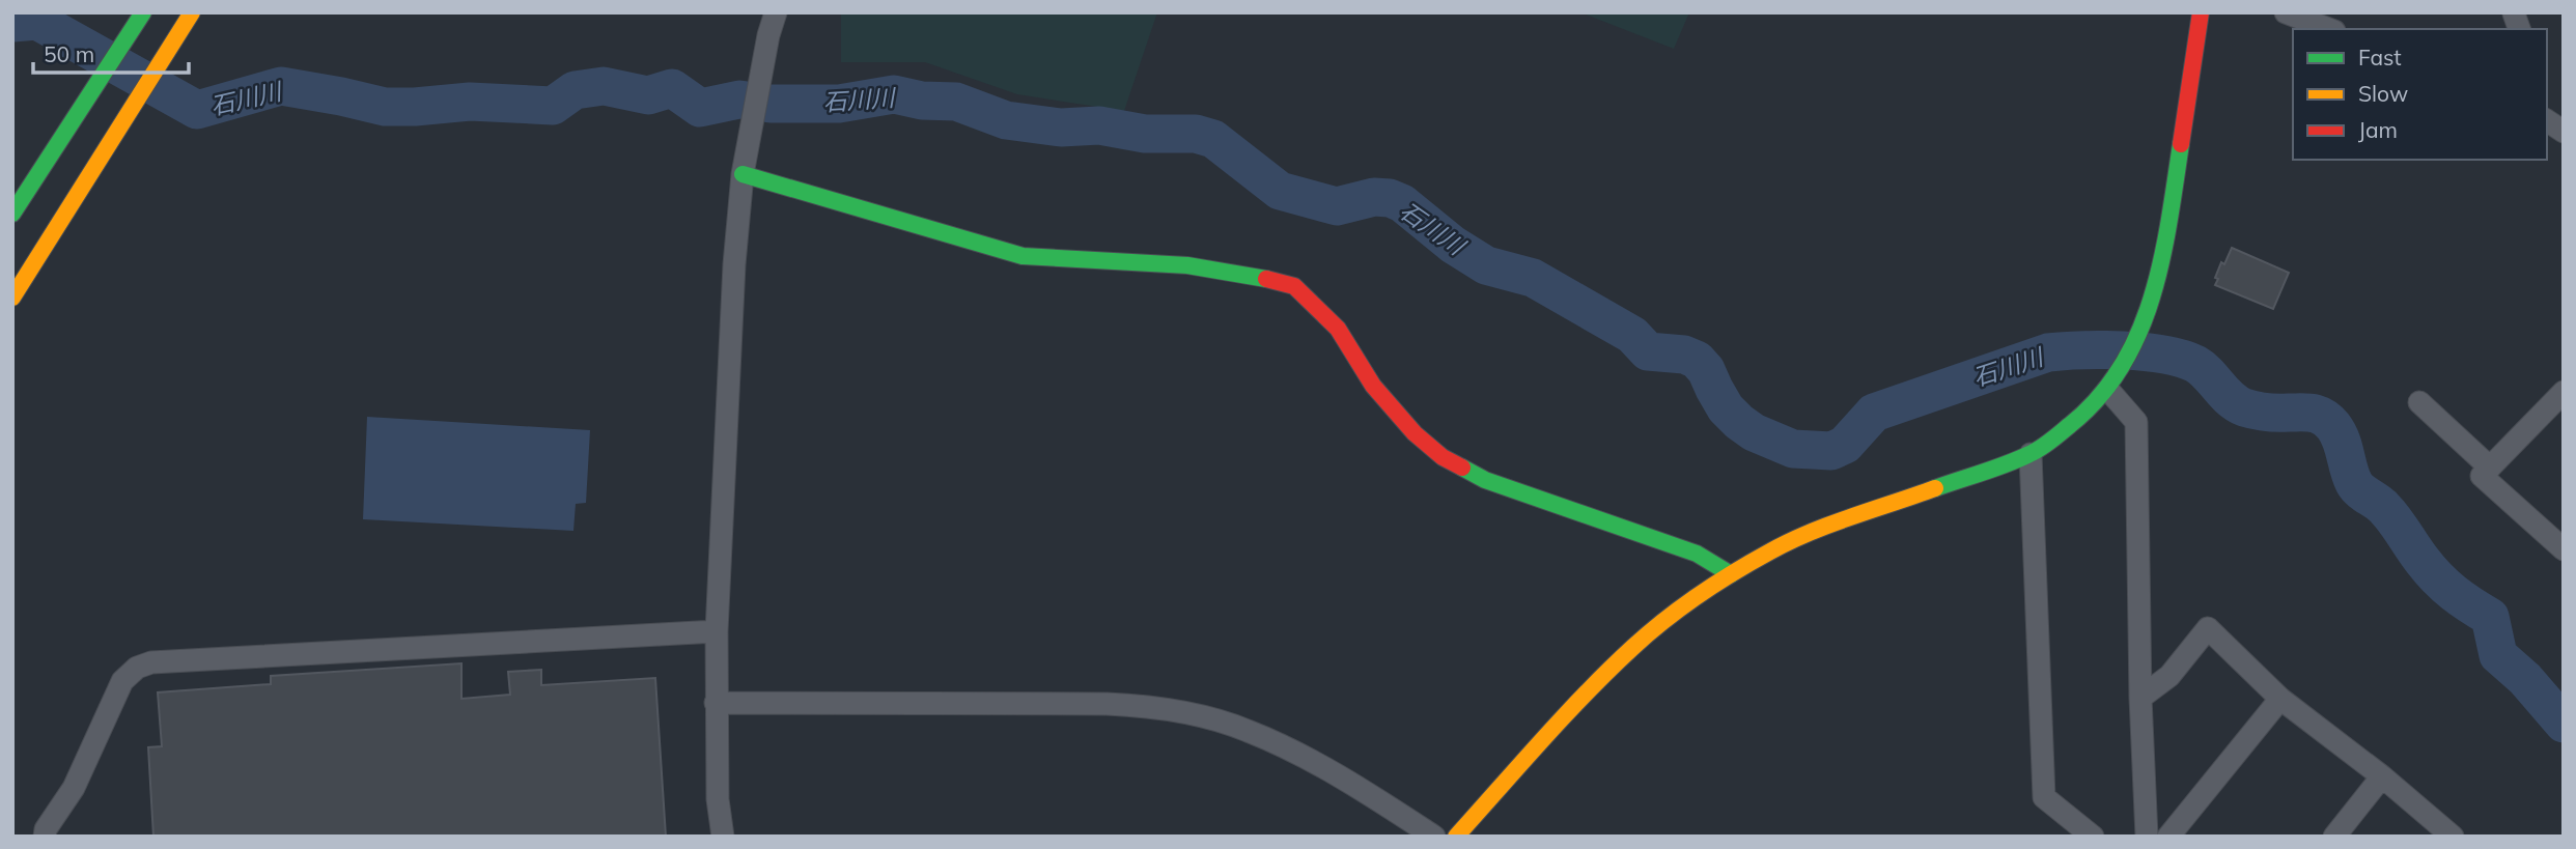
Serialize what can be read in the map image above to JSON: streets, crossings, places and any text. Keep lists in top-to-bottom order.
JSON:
{
  "water": ["石川川"],
  "legend": ["Fast", "Slow", "Jam"],
  "scale_bar": "50 m"
}
